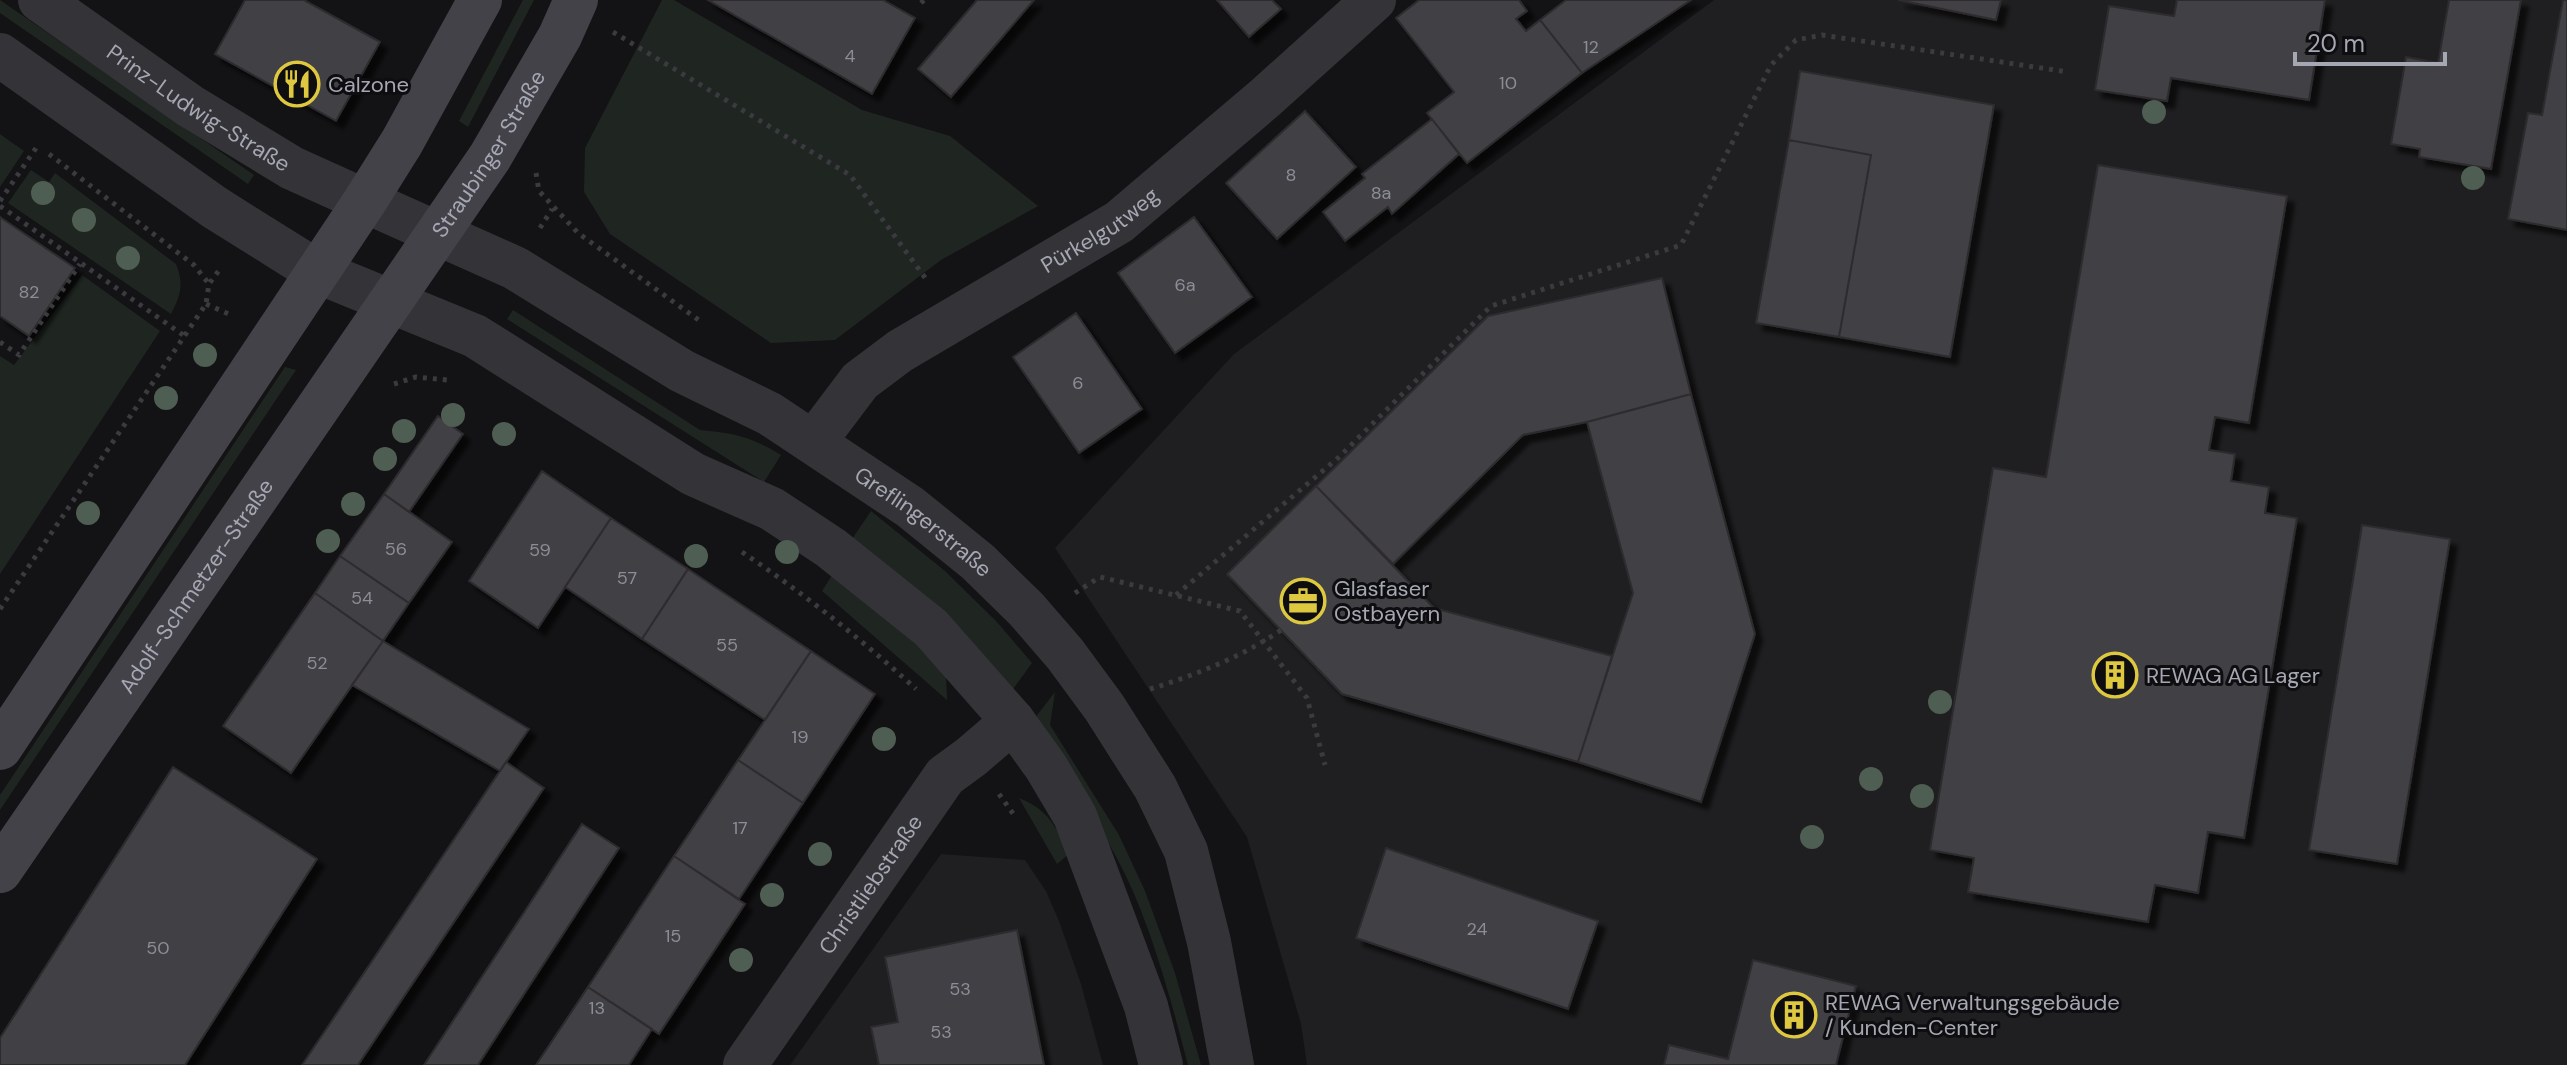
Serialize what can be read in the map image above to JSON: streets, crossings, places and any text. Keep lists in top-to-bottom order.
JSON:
{
  "streets": {
    "main road": ["Straubinger Straße", "Adolf-Schmetzer-Straße"],
    "street": [
      "Prinz-Ludwig-Straße",
      "Pürkelgutweg",
      "Greflingerstraße",
      "Christliebstraße"
    ]
  },
  "crossings": [
    ["Prinz-Ludwig-Straße", "Greflingerstraße"],
    ["Straubinger Straße", "Greflingerstraße"],
    ["Straubinger Straße", "Adolf-Schmetzer-Straße"],
    ["Pürkelgutweg", "Greflingerstraße"]
  ],
  "places": {
    "restaurant": ["Calzone"],
    "office": ["Glasfaser Ostbayern"],
    "building": ["REWAG AG Lager", "REWAG Verwaltungsgebäude / Kunden-Center"]
  },
  "house_numbers": [
    "12",
    "4",
    "10",
    "8",
    "8a",
    "6a",
    "82",
    "6",
    "56",
    "59",
    "57",
    "54",
    "55",
    "52",
    "19",
    "17",
    "24",
    "15",
    "50",
    "53",
    "13",
    "53"
  ],
  "scale_bar": "20 m"
}
